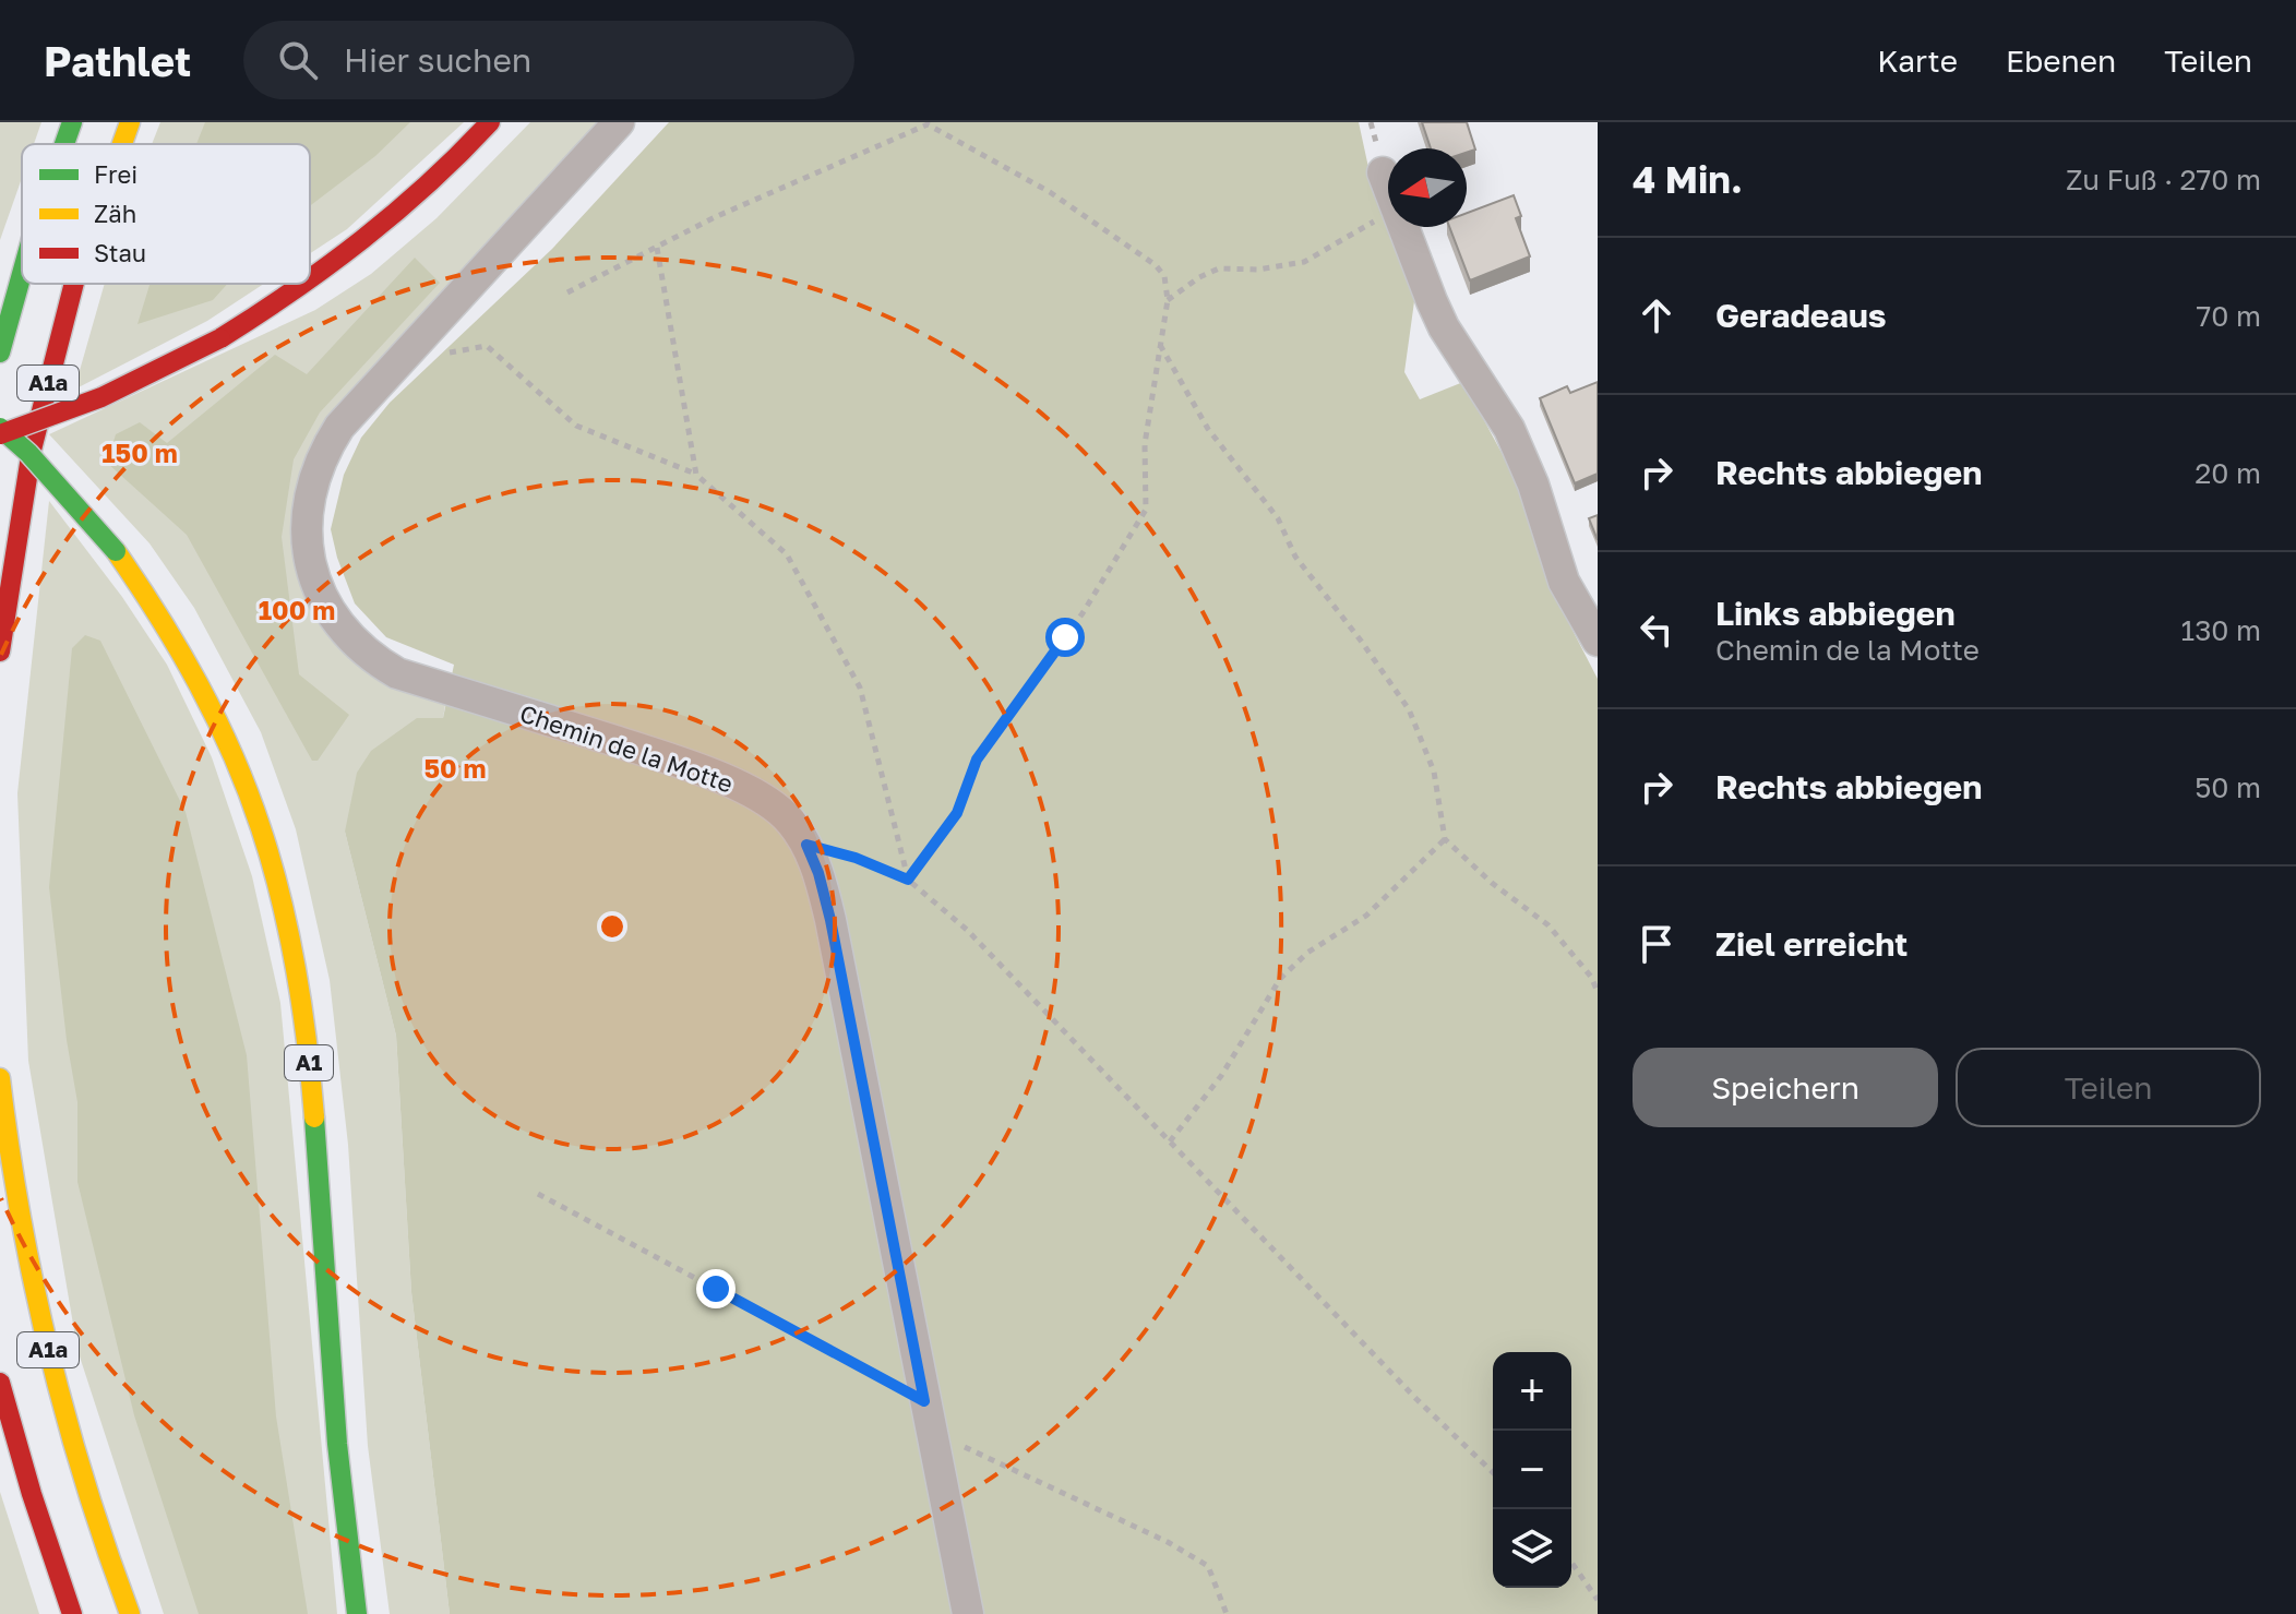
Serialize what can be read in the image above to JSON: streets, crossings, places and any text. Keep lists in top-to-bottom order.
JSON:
{
  "streets": {
    "highway": ["A1a", "A1"],
    "street": ["Chemin de la Motte"]
  },
  "crossings": [
    ["A1a", "A1"]
  ],
  "legend": ["Frei", "Zäh", "Stau"],
  "north": "left",
  "page": {
    "header": "Pathlet",
    "search": "Hier suchen",
    "nav": ["Karte", "Ebenen", "Teilen"],
    "heading": ["4 Min.", "Zu Fuß · 270 m"],
    "list": [
      ["Geradeaus", "70 m"],
      ["Rechts abbiegen", "20 m"],
      ["Links abbiegen", "Chemin de la Motte", "130 m"],
      ["Rechts abbiegen", "50 m"],
      "Ziel erreicht"
    ],
    "buttons": ["Speichern", "Teilen"],
    "map_buttons": ["+", "−"]
  },
  "rings": ["150 m", "100 m", "50 m"]
}
